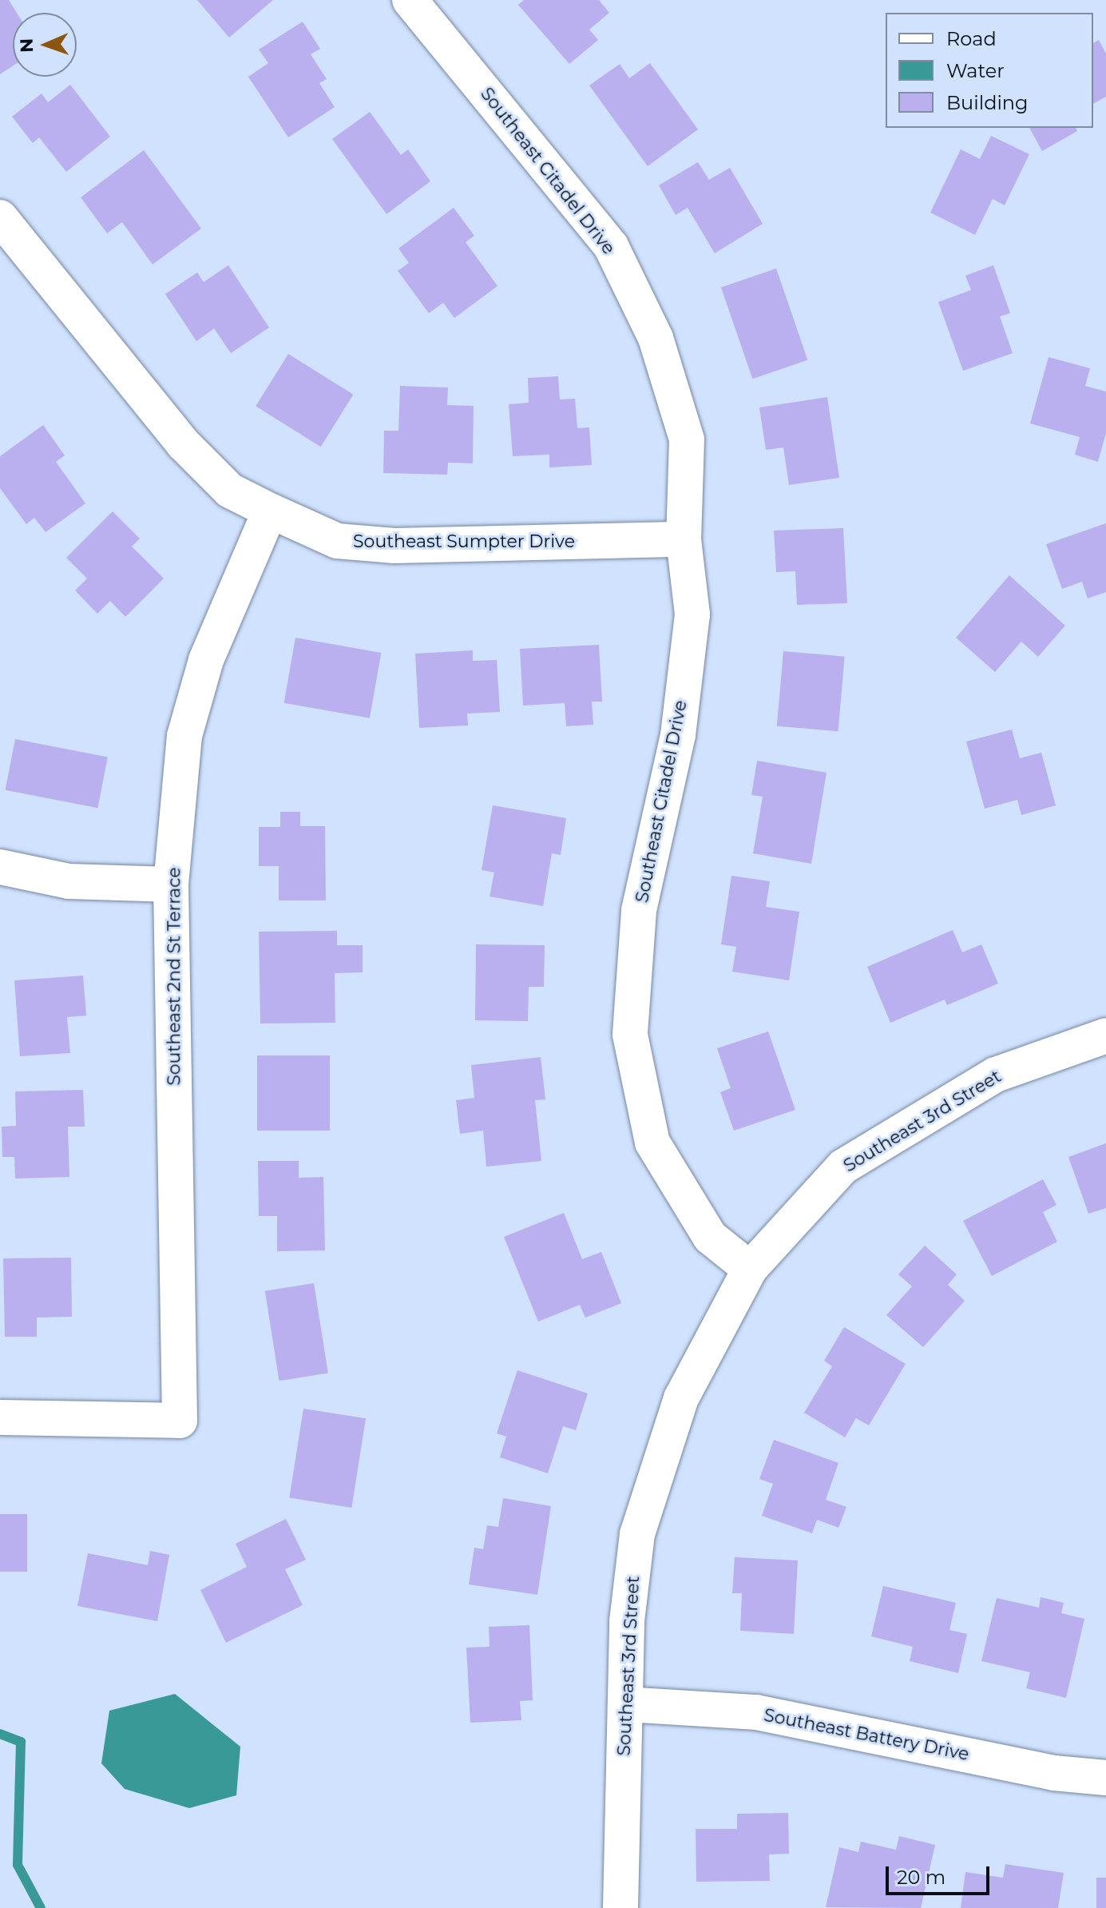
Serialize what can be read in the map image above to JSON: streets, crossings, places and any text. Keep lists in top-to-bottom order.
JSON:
{
  "streets": {
    "street": [
      "Southeast Citadel Drive",
      "Southeast Sumpter Drive",
      "Southeast 2nd St Terrace",
      "Southeast 3rd Street",
      "Southeast Battery Drive"
    ]
  },
  "crossings": [
    ["Southeast Citadel Drive", "Southeast Sumpter Drive"],
    ["Southeast Citadel Drive", "Southeast 3rd Street"],
    ["Southeast Sumpter Drive", "Southeast 2nd St Terrace"],
    ["Southeast 3rd Street", "Southeast Battery Drive"]
  ],
  "legend": ["Road", "Water", "Building"],
  "scale_bar": "20 m",
  "north": "left"
}
